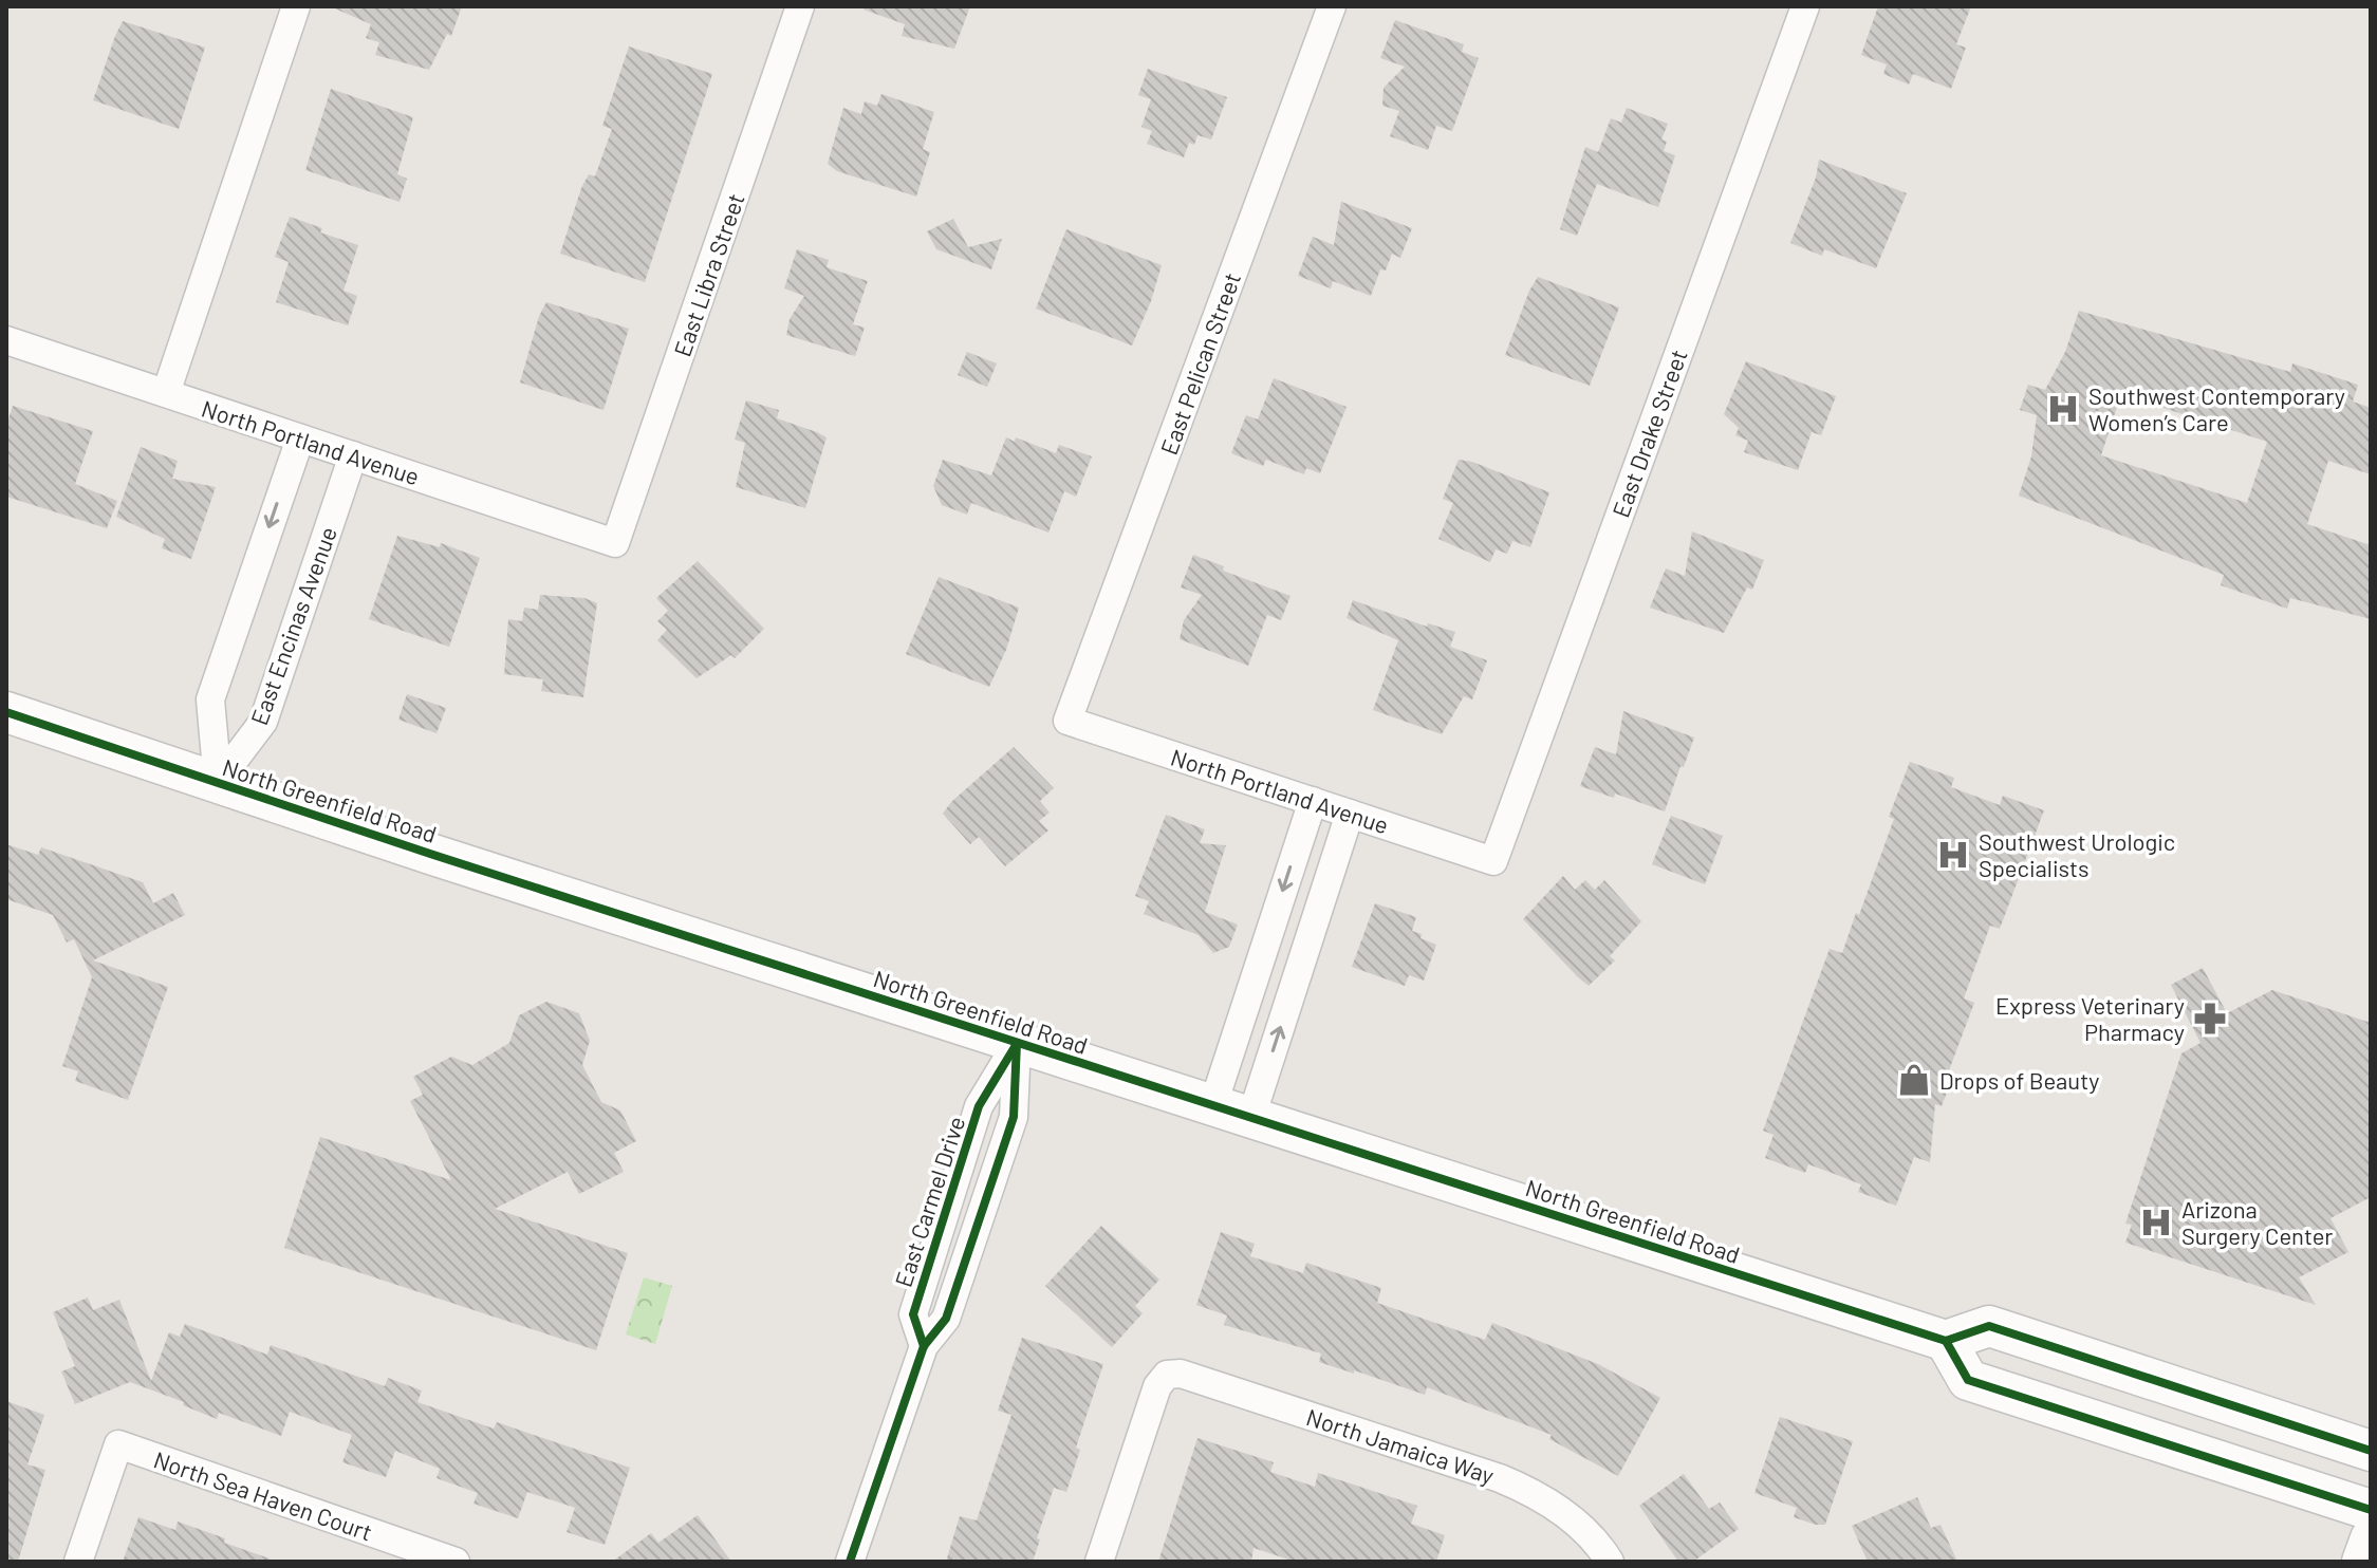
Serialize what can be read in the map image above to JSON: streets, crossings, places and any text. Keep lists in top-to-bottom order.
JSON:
{
  "streets": {
    "main road": ["North Greenfield Road"],
    "street": [
      "East Libra Street",
      "East Pelican Street",
      "East Drake Street",
      "North Portland Avenue",
      "East Encinas Avenue",
      "East Carmel Drive",
      "North Jamaica Way",
      "North Sea Haven Court"
    ]
  },
  "crossings": [
    ["East Libra Street", "North Portland Avenue"],
    ["East Pelican Street", "North Portland Avenue"],
    ["East Drake Street", "North Portland Avenue"],
    ["North Portland Avenue", "East Encinas Avenue"],
    ["East Encinas Avenue", "North Greenfield Road"],
    ["North Greenfield Road", "East Carmel Drive"]
  ],
  "places": {
    "hospital": ["Southwest Contemporary Women’s Care", "Southwest Urologic Specialists", "Arizona Surgery Center"],
    "pharmacy": ["Express Veterinary Pharmacy"],
    "shop": ["Drops of Beauty"]
  }
}
